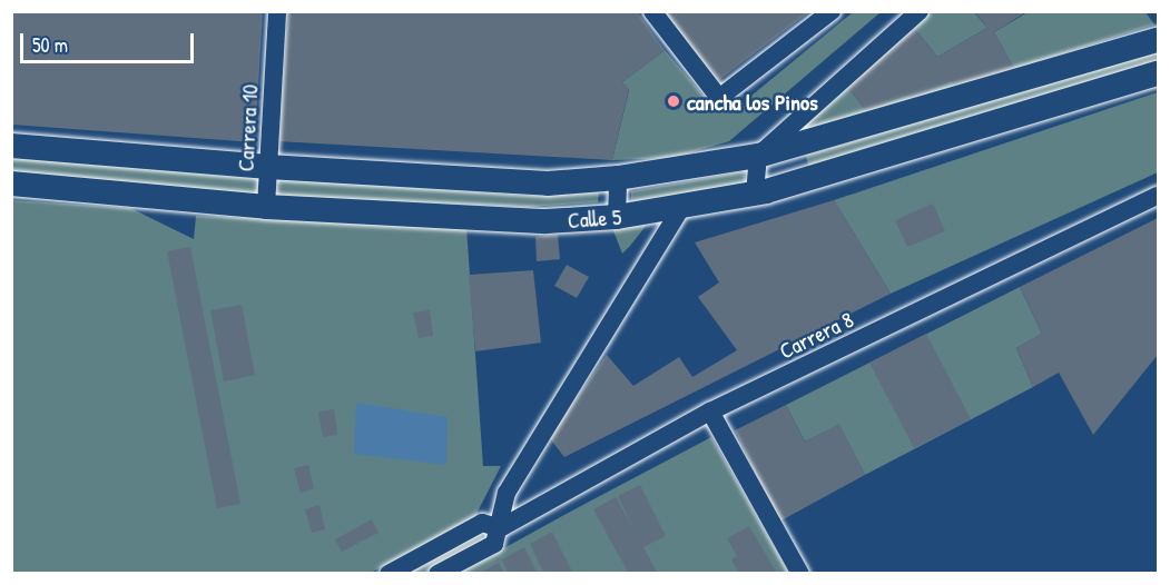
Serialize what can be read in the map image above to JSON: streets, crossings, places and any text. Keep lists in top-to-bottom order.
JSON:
{
  "streets": {
    "main road": ["Calle 5"],
    "street": ["Carrera 10", "Carrera 8"]
  },
  "crossings": [
    ["Carrera 10", "Calle 5"]
  ],
  "places": ["cancha los Pinos"],
  "scale_bar": "50 m"
}
